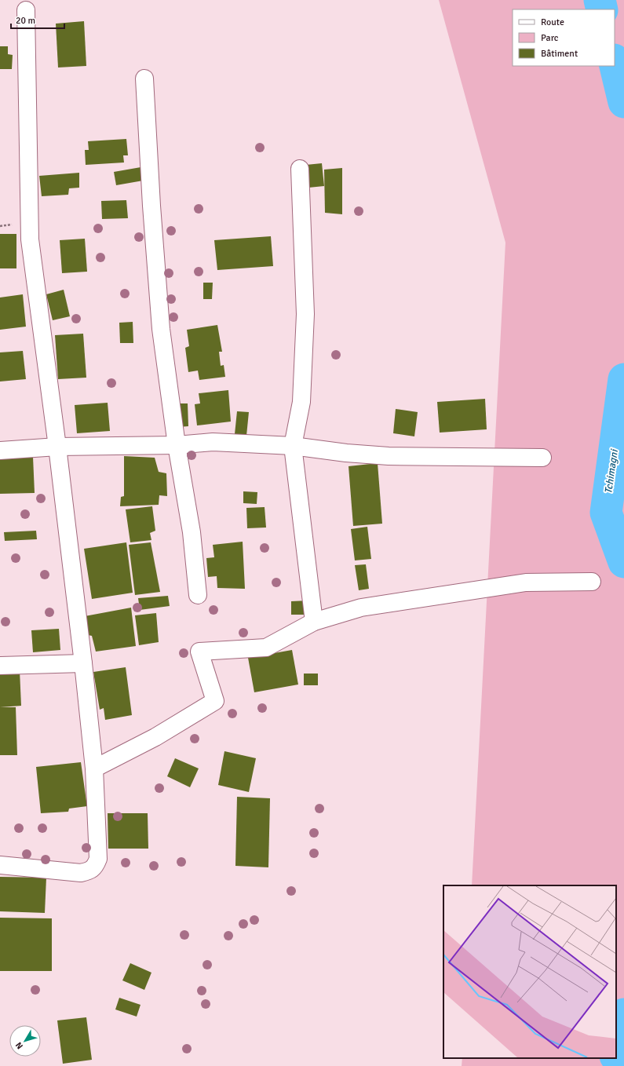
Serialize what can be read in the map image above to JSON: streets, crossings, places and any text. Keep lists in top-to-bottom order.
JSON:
{
  "water": ["Tchimagni"],
  "legend": ["Route", "Parc", "Bâtiment"],
  "scale_bar": "20 m",
  "north": "bottom left"
}
